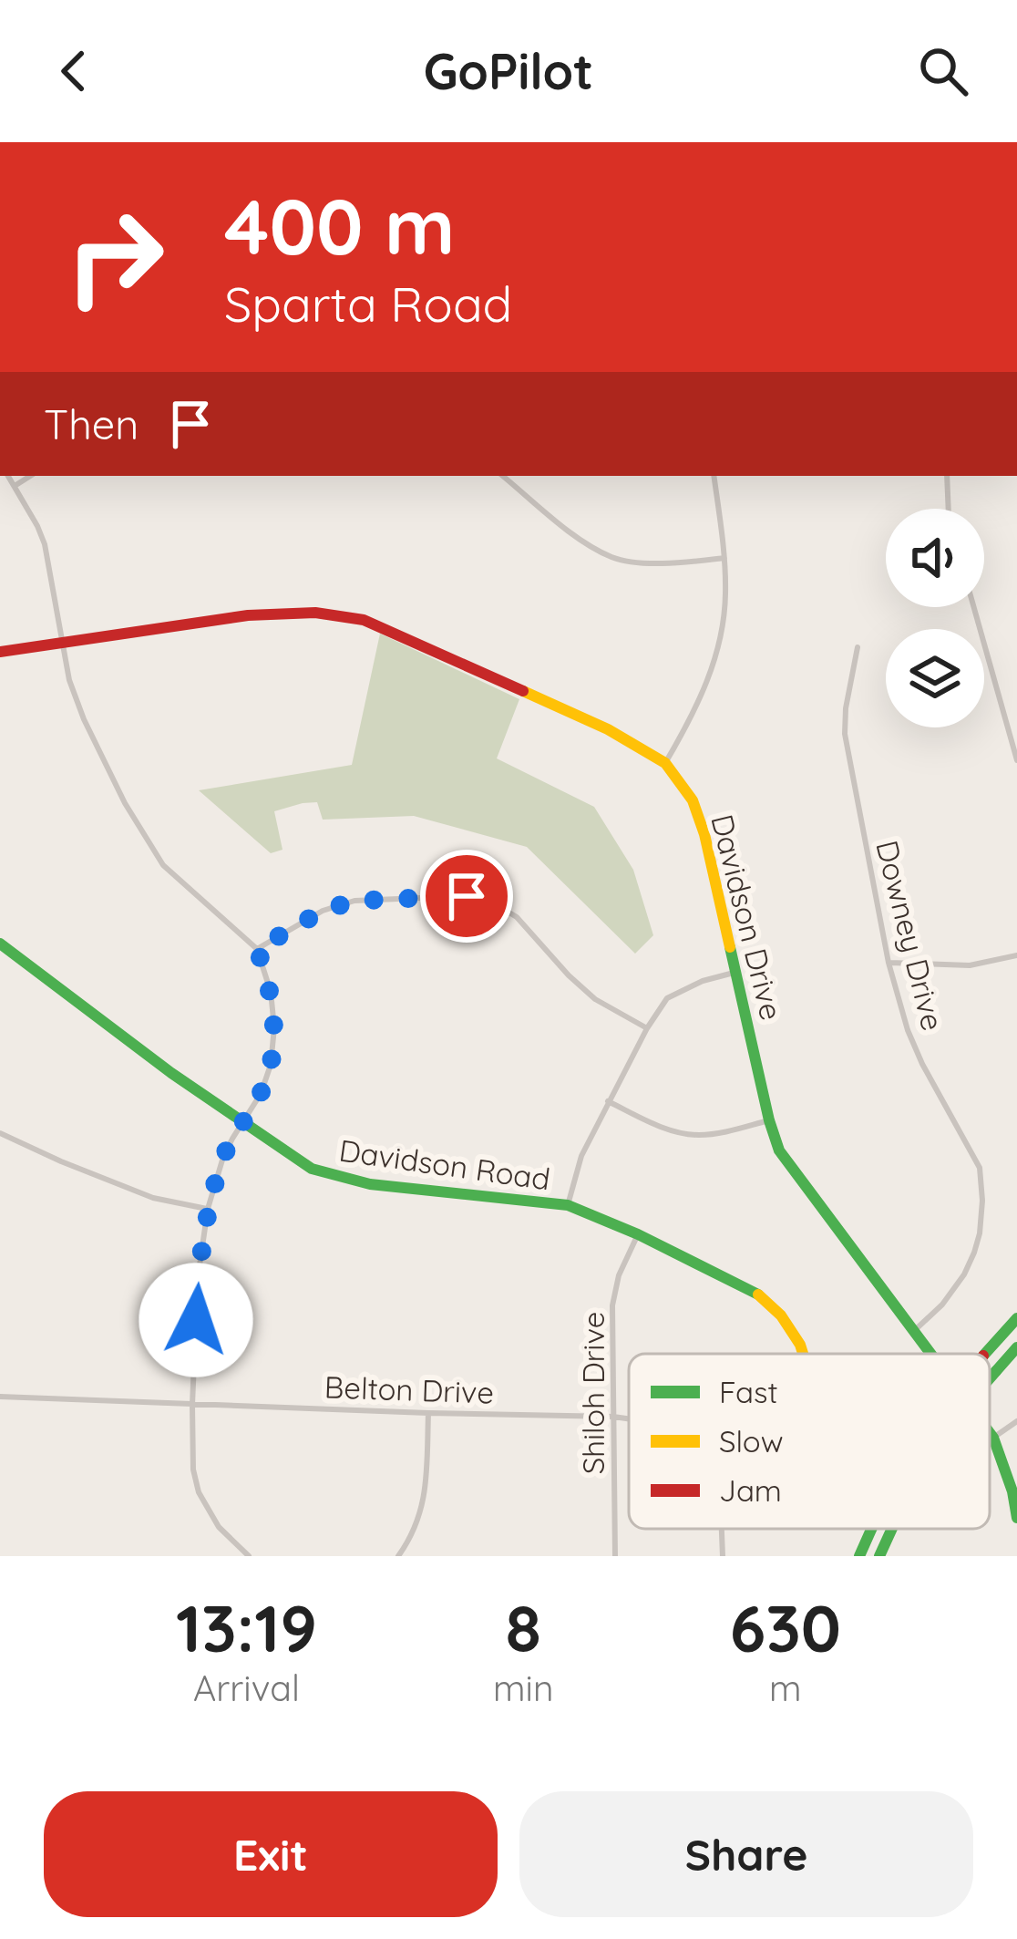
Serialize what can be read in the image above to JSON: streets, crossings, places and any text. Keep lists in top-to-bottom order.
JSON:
{
  "streets": {
    "main road": ["Davidson Drive", "Davidson Road"],
    "street": ["Downey Drive", "Belton Drive", "Shiloh Drive"]
  },
  "crossings": [
    ["Davidson Drive", "Downey Drive"],
    ["Davidson Road", "Shiloh Drive"],
    ["Belton Drive", "Shiloh Drive"]
  ],
  "legend": ["Fast", "Slow", "Jam"],
  "page": {
    "header": "GoPilot",
    "turn": ["400 m", "Sparta Road"],
    "then": "Then",
    "eta": [
      "13:19",
      "Arrival",
      "8",
      "min",
      "630",
      "m"
    ],
    "buttons": ["Exit", "Share"]
  }
}
